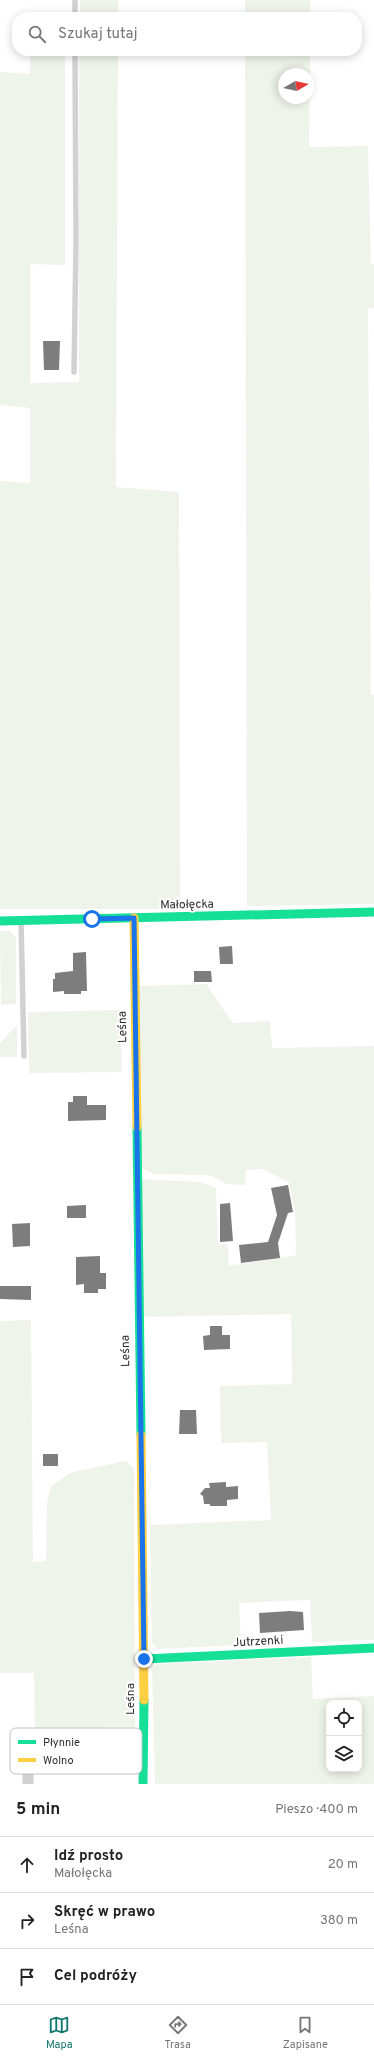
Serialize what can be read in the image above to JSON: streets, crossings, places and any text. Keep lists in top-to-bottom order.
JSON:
{
  "streets": {
    "street": ["Małołęcka", "Leśna", "Jutrzenki"]
  },
  "crossings": [
    ["Małołęcka", "Leśna"],
    ["Leśna", "Jutrzenki"]
  ],
  "legend": ["Płynnie", "Wolno"],
  "north": "right",
  "page": {
    "search": "Szukaj tutaj",
    "heading": ["5 min", "Pieszo · 400 m"],
    "list": [
      ["Idź prosto", "Małołęcka", "20 m"],
      ["Skręć w prawo", "Leśna", "380 m"],
      "Cel podróży"
    ],
    "nav": ["Mapa", "Trasa", "Zapisane"]
  }
}
